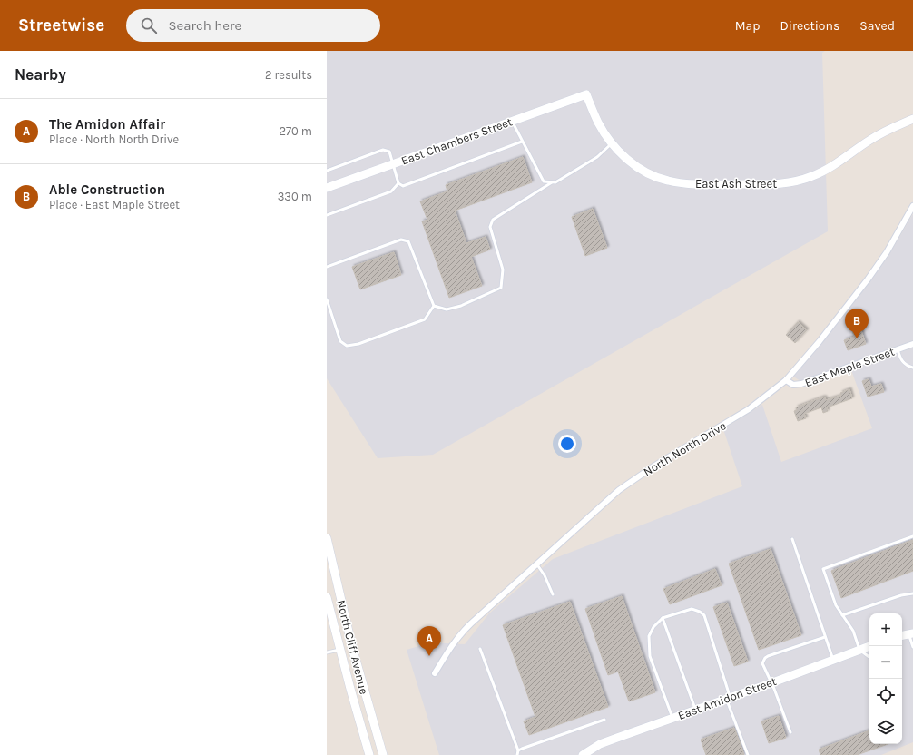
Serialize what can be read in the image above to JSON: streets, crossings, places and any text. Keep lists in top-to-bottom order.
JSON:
{
  "streets": {
    "street": [
      "East Chambers Street",
      "East Ash Street",
      "East Maple Street",
      "North North Drive",
      "North Cliff Avenue",
      "East Amidon Street"
    ]
  },
  "crossings": [
    ["East Chambers Street", "East Ash Street"],
    ["East Maple Street", "North North Drive"]
  ],
  "page": {
    "header": "Streetwise",
    "search": "Search here",
    "nav": ["Map", "Directions", "Saved"],
    "heading": ["Nearby", "2 results"],
    "list": [
      {
        "mark": "A",
        "name": "The Amidon Affair",
        "note": "Place · North North Drive",
        "value": "270 m"
      },
      {
        "mark": "B",
        "name": "Able Construction",
        "note": "Place · East Maple Street",
        "value": "330 m"
      }
    ],
    "pins": ["B", "A"],
    "map_buttons": ["+", "−"]
  }
}
